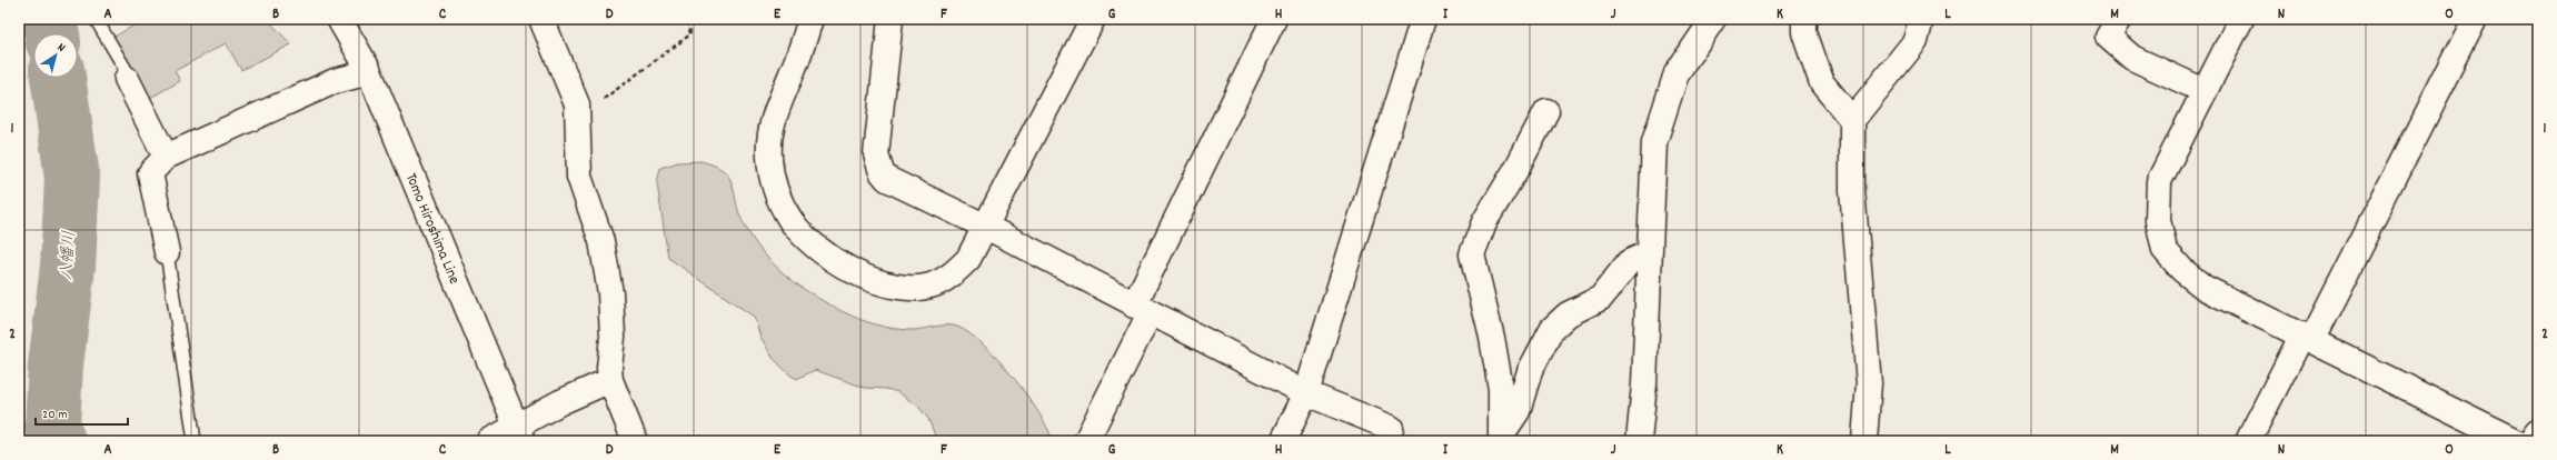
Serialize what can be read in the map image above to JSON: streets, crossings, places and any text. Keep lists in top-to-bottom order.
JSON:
{
  "streets": {
    "street": ["Tomo Hiroshima Line"]
  },
  "water": ["八幡川"],
  "scale_bar": "20 m",
  "north": "top right",
  "grid": {
    "columns": [
      "A",
      "B",
      "C",
      "D",
      "E",
      "F",
      "G",
      "H",
      "I",
      "J",
      "K",
      "L",
      "M",
      "N",
      "O"
    ],
    "rows": ["1", "2"]
  }
}
